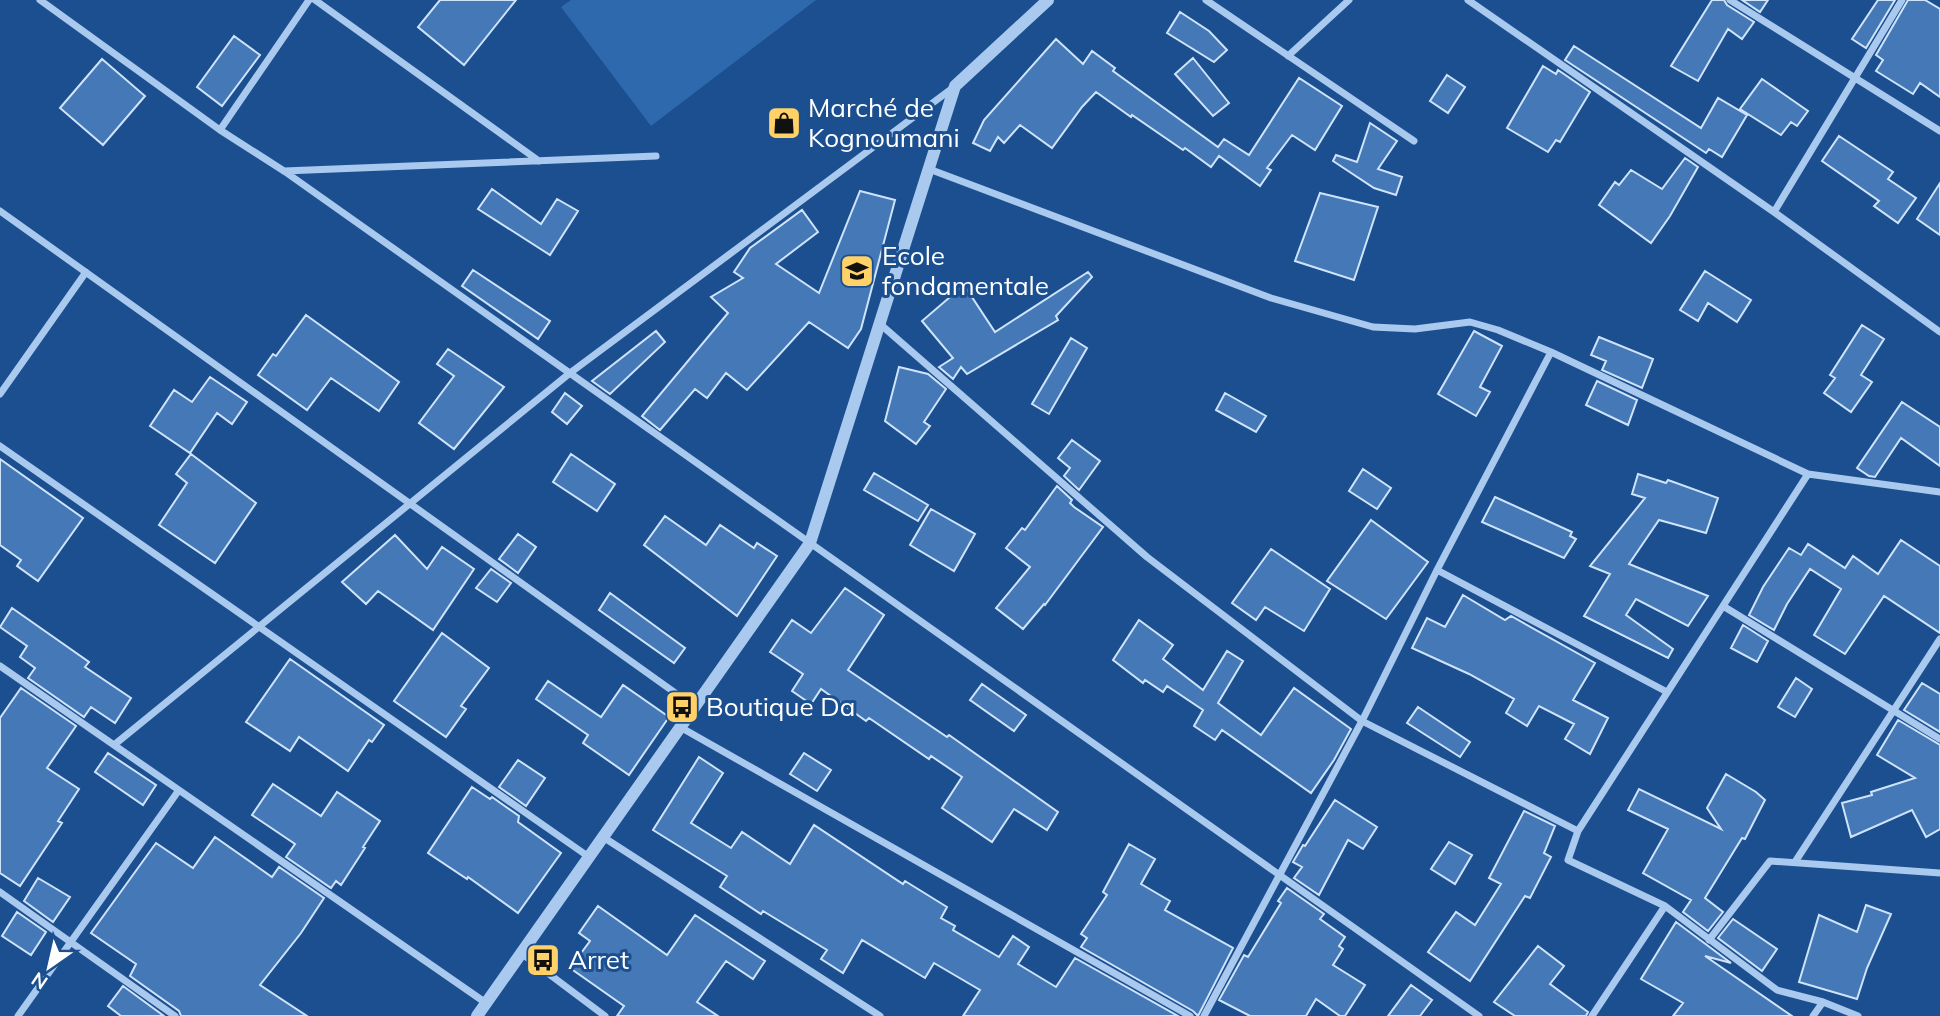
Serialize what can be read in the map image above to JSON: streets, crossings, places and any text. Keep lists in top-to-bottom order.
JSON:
{
  "places": {
    "shop": ["Marché de Kognoumani"],
    "school or university": ["Ecole fondamentale"],
    "bus stop": ["Boutique Da", "Arret"]
  },
  "north": "bottom left"
}
